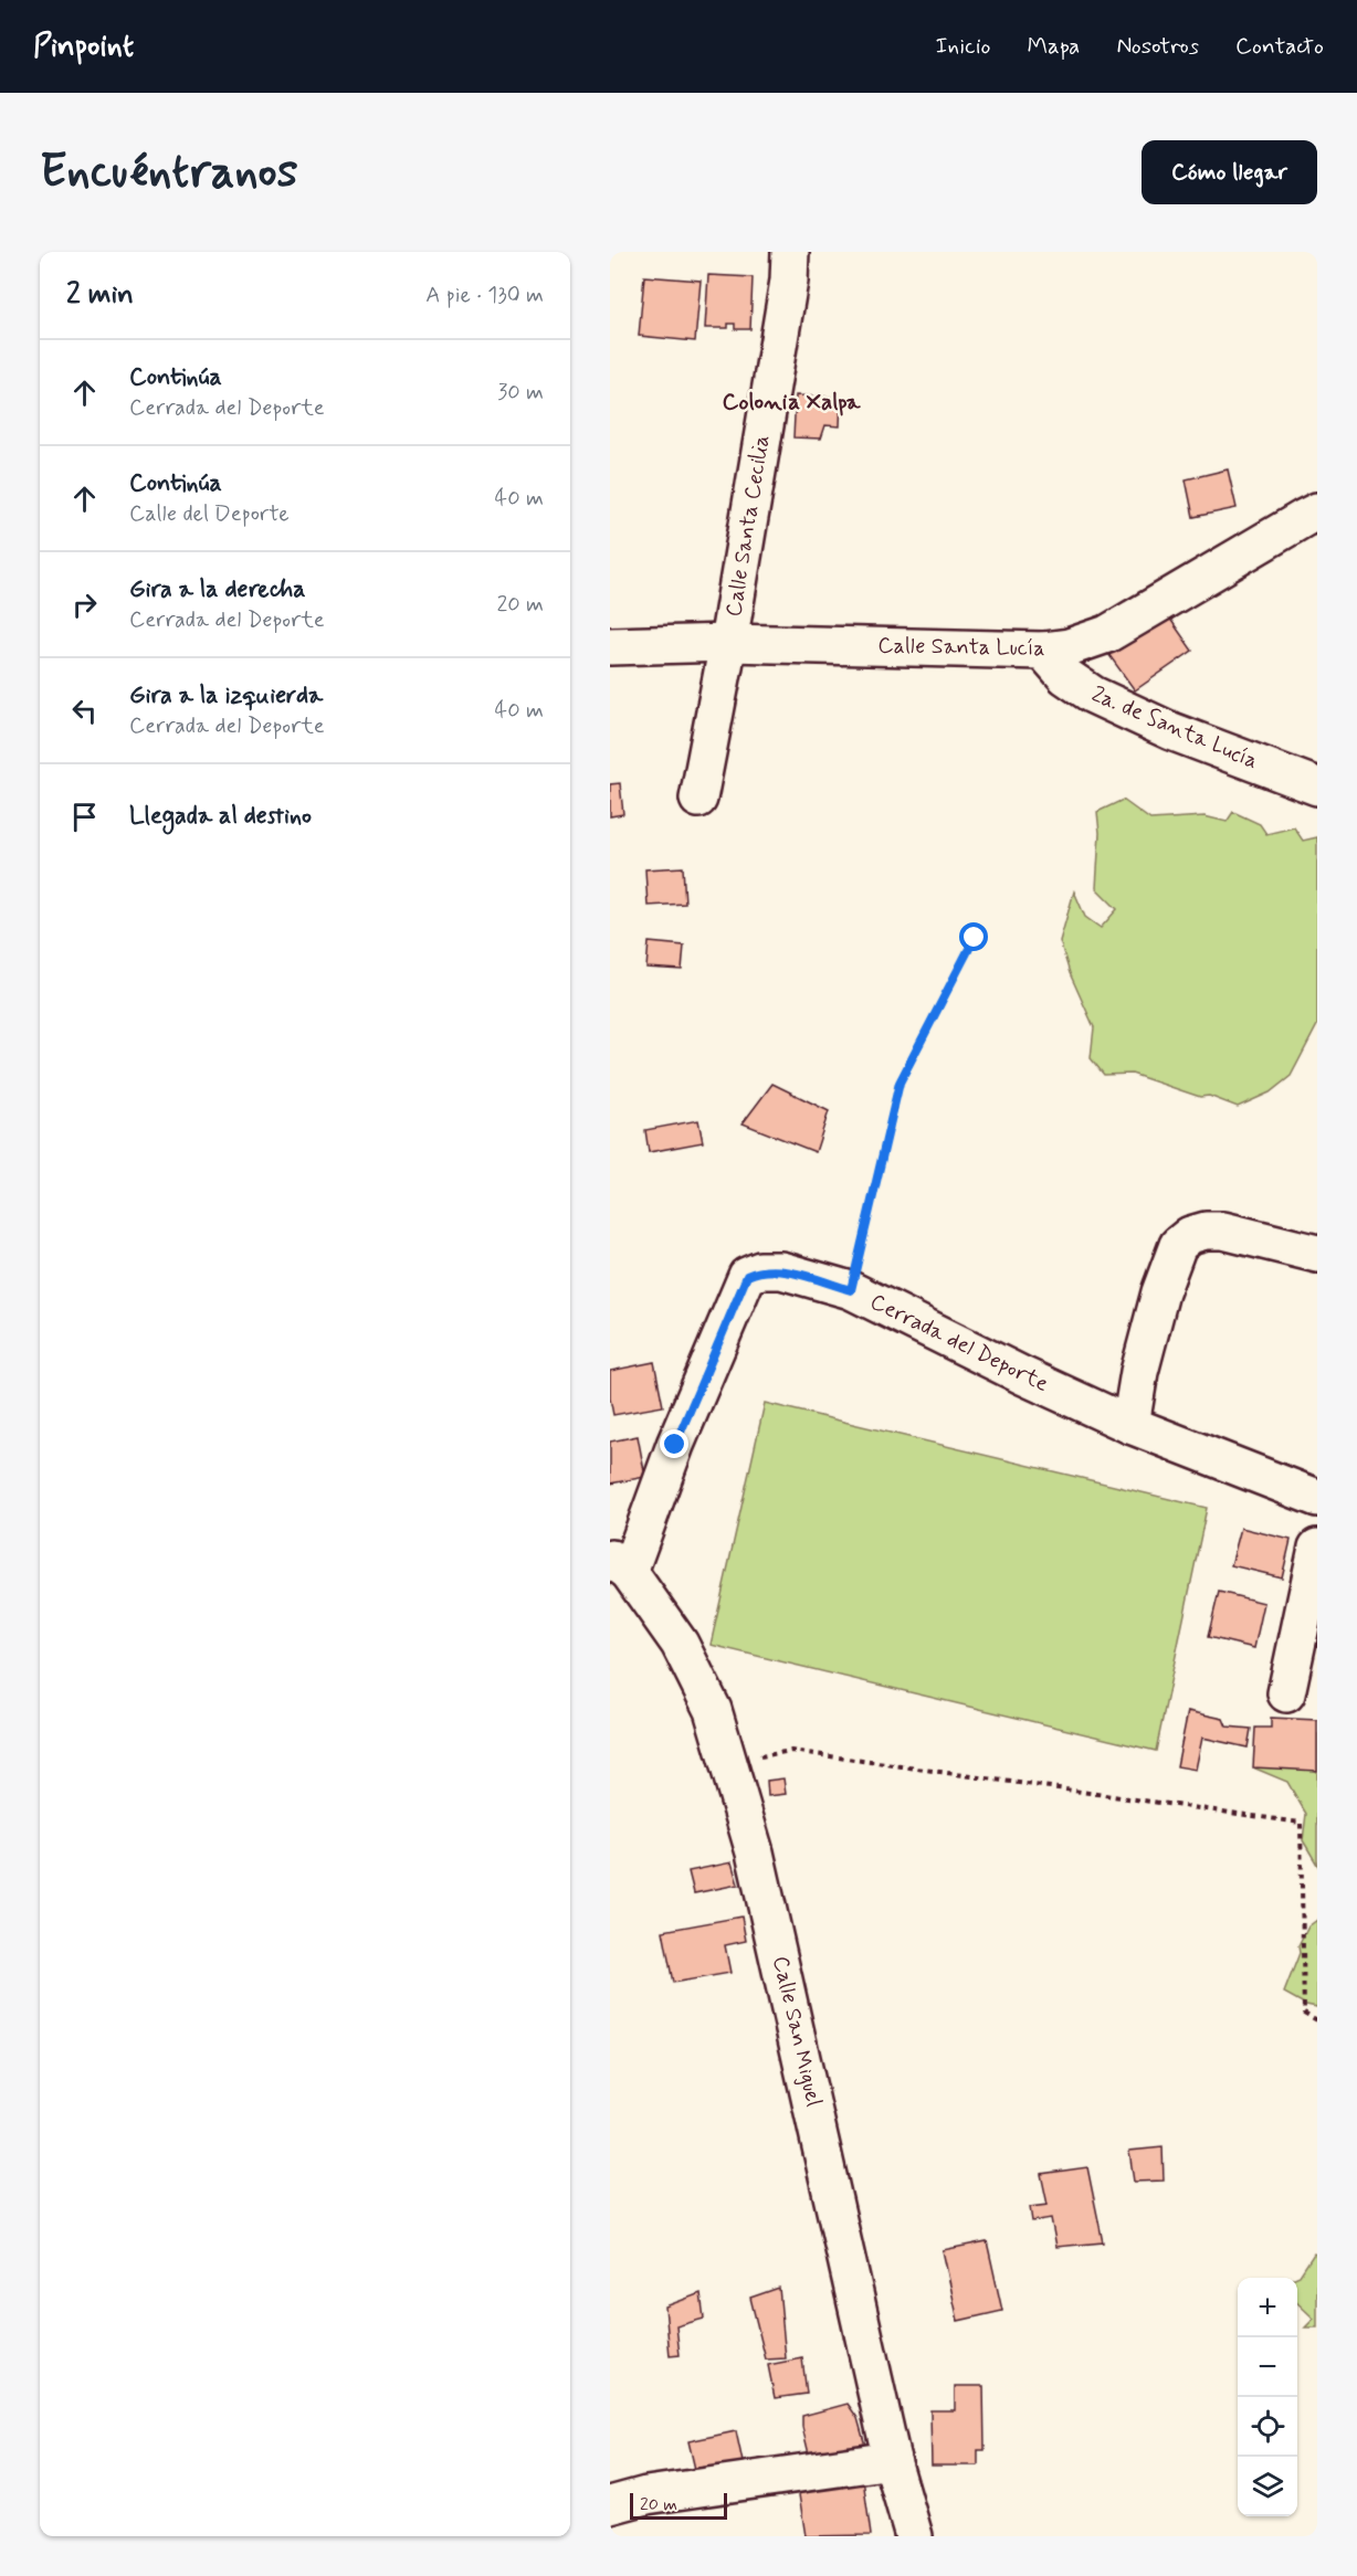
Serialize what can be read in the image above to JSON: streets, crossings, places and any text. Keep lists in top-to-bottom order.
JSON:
{
  "streets": {
    "street": [
      "Calle Santa Cecilia",
      "Calle Santa Lucía",
      "2a. de Santa Lucía",
      "Cerrada del Deporte",
      "Calle San Miguel"
    ]
  },
  "crossings": [
    ["Calle Santa Cecilia", "Calle Santa Lucía"],
    ["Calle Santa Lucía", "2a. de Santa Lucía"],
    ["Cerrada del Deporte", "Calle San Miguel"]
  ],
  "districts": ["Colonia Xalpa"],
  "scale_bar": "20 m",
  "page": {
    "header": "Pinpoint",
    "nav": [
      "Inicio",
      "Mapa",
      "Nosotros",
      "Contacto"
    ],
    "buttons": "Cómo llegar",
    "title": "Encuéntranos",
    "heading": ["2 min", "A pie · 130 m"],
    "list": [
      ["Continúa", "Cerrada del Deporte", "30 m"],
      ["Continúa", "Calle del Deporte", "40 m"],
      ["Gira a la derecha", "Cerrada del Deporte", "20 m"],
      ["Gira a la izquierda", "Cerrada del Deporte", "40 m"],
      "Llegada al destino"
    ],
    "map_buttons": ["+", "−"],
    "scale": "20 m"
  }
}
